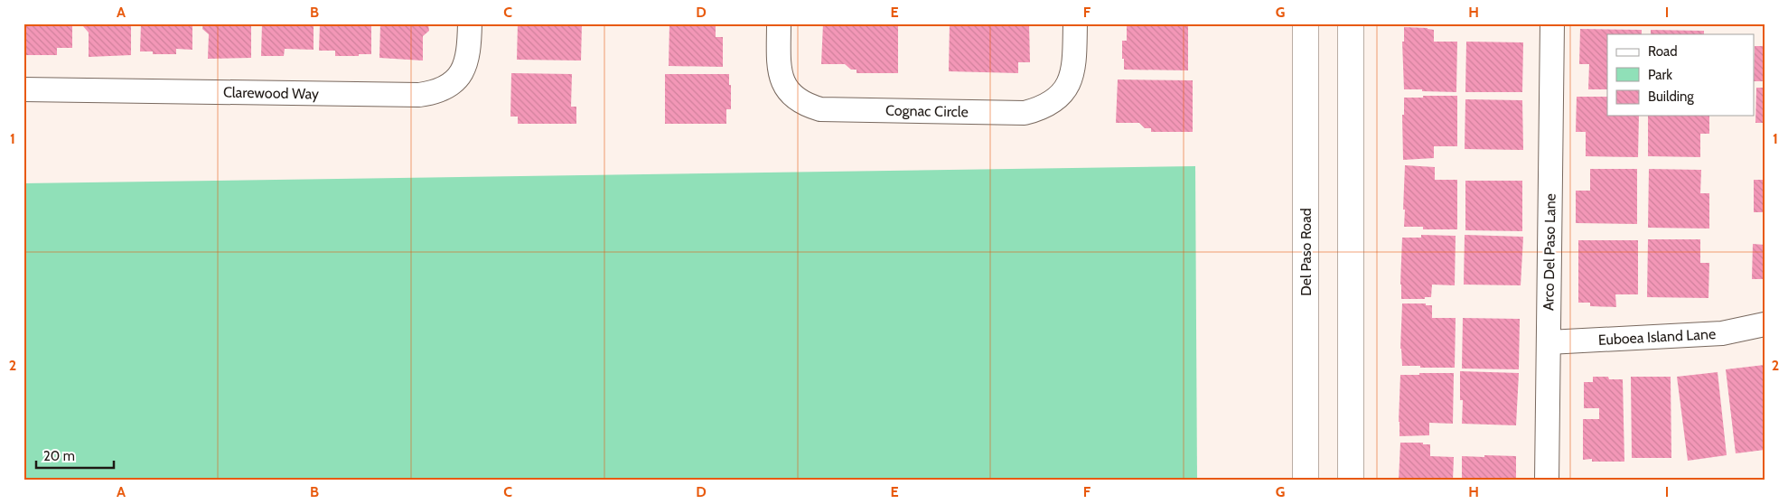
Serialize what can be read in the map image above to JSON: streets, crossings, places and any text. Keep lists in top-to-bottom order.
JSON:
{
  "streets": {
    "street": [
      "Clarewood Way",
      "Cognac Circle",
      "Del Paso Road",
      "Arco Del Paso Lane",
      "Euboea Island Lane"
    ]
  },
  "crossings": [
    ["Arco Del Paso Lane", "Euboea Island Lane"]
  ],
  "legend": ["Road", "Park", "Building"],
  "scale_bar": "20 m",
  "grid": {
    "columns": [
      "A",
      "B",
      "C",
      "D",
      "E",
      "F",
      "G",
      "H",
      "I"
    ],
    "rows": ["1", "2"]
  }
}
